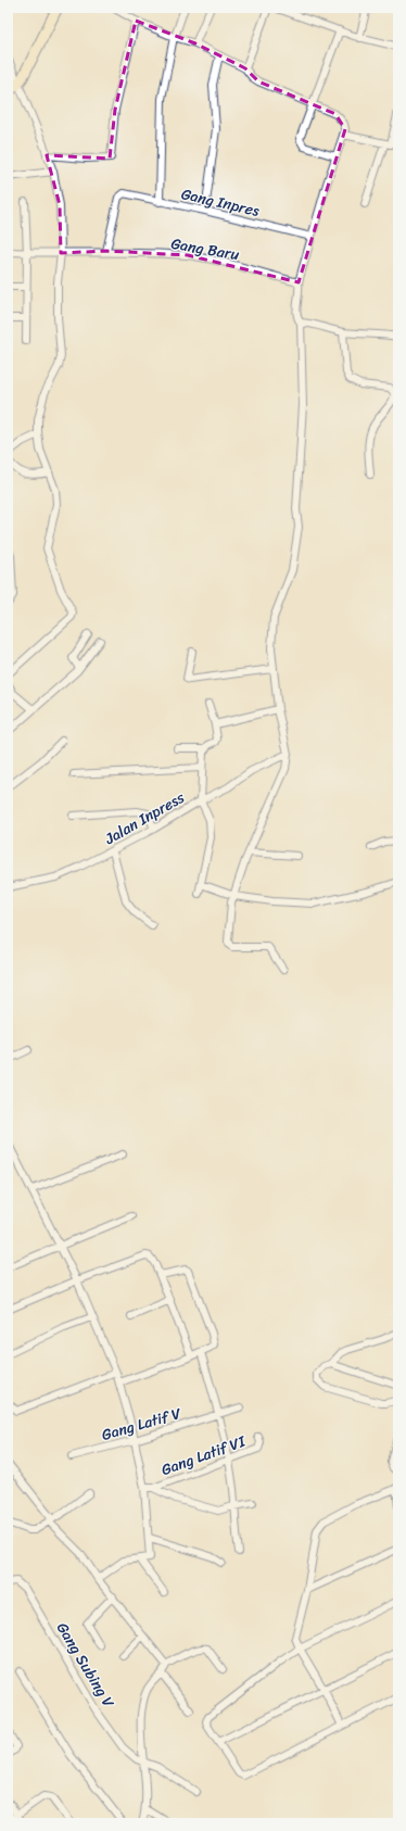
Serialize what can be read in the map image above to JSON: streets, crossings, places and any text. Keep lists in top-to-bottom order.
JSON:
{
  "streets": {
    "street": [
      "Gang Inpres",
      "Gang Baru",
      "Jalan Inpress",
      "Gang Latif V",
      "Gang Latif VI",
      "Gang Subing V"
    ]
  },
  "crossings": [
    ["Gang Inpres", "Gang Baru"]
  ]
}
